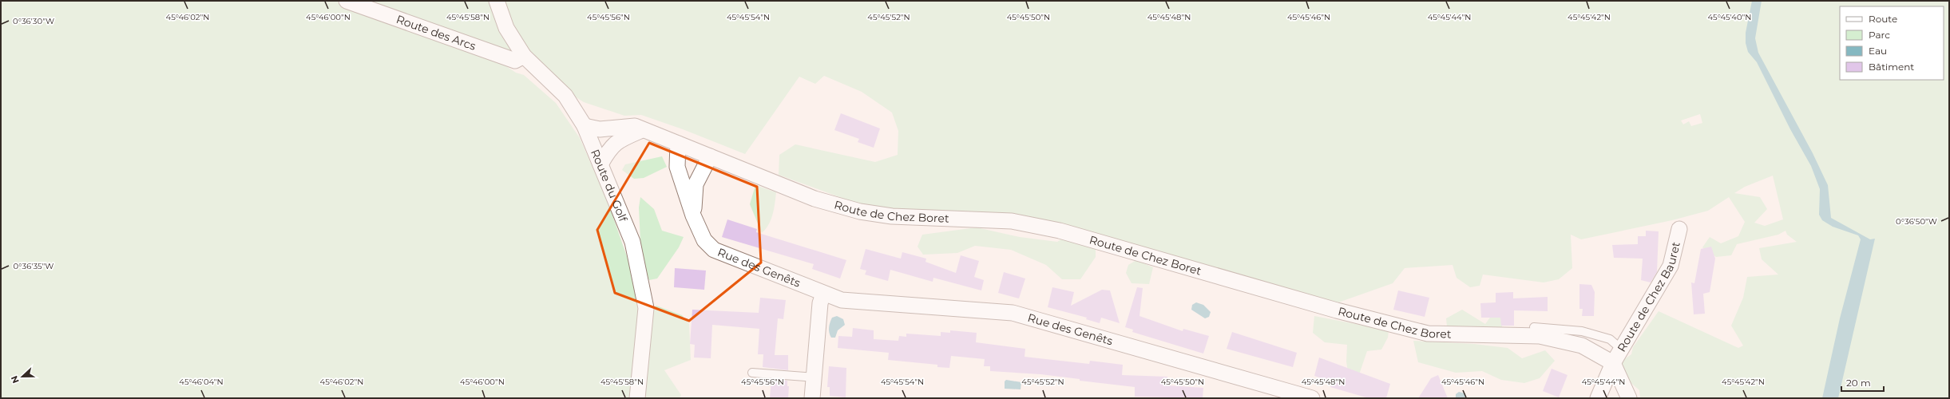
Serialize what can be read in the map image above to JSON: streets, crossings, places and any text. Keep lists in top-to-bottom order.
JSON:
{
  "streets": {
    "street": [
      "Route des Arcs",
      "Route du Golf",
      "Route de Chez Boret",
      "Rue des Genêts",
      "Route de Chez Bauret"
    ]
  },
  "crossings": [
    ["Route des Arcs", "Route du Golf"],
    ["Route du Golf", "Route de Chez Boret"],
    ["Route de Chez Boret", "Rue des Genêts"],
    ["Route de Chez Boret", "Route de Chez Bauret"]
  ],
  "legend": [
    "Route",
    "Parc",
    "Eau",
    "Bâtiment"
  ],
  "scale_bar": "20 m",
  "north": "left",
  "coordinates": [
    "45°46'02\"N",
    "45°46'00\"N",
    "45°45'58\"N",
    "45°45'56\"N",
    "45°45'54\"N",
    "45°45'52\"N",
    "45°45'50\"N",
    "45°45'48\"N",
    "45°45'46\"N",
    "45°45'44\"N",
    "45°45'42\"N",
    "45°45'40\"N",
    "0°36'30\"W",
    "0°36'50\"W",
    "0°36'35\"W",
    "45°46'04\"N"
  ]
}
